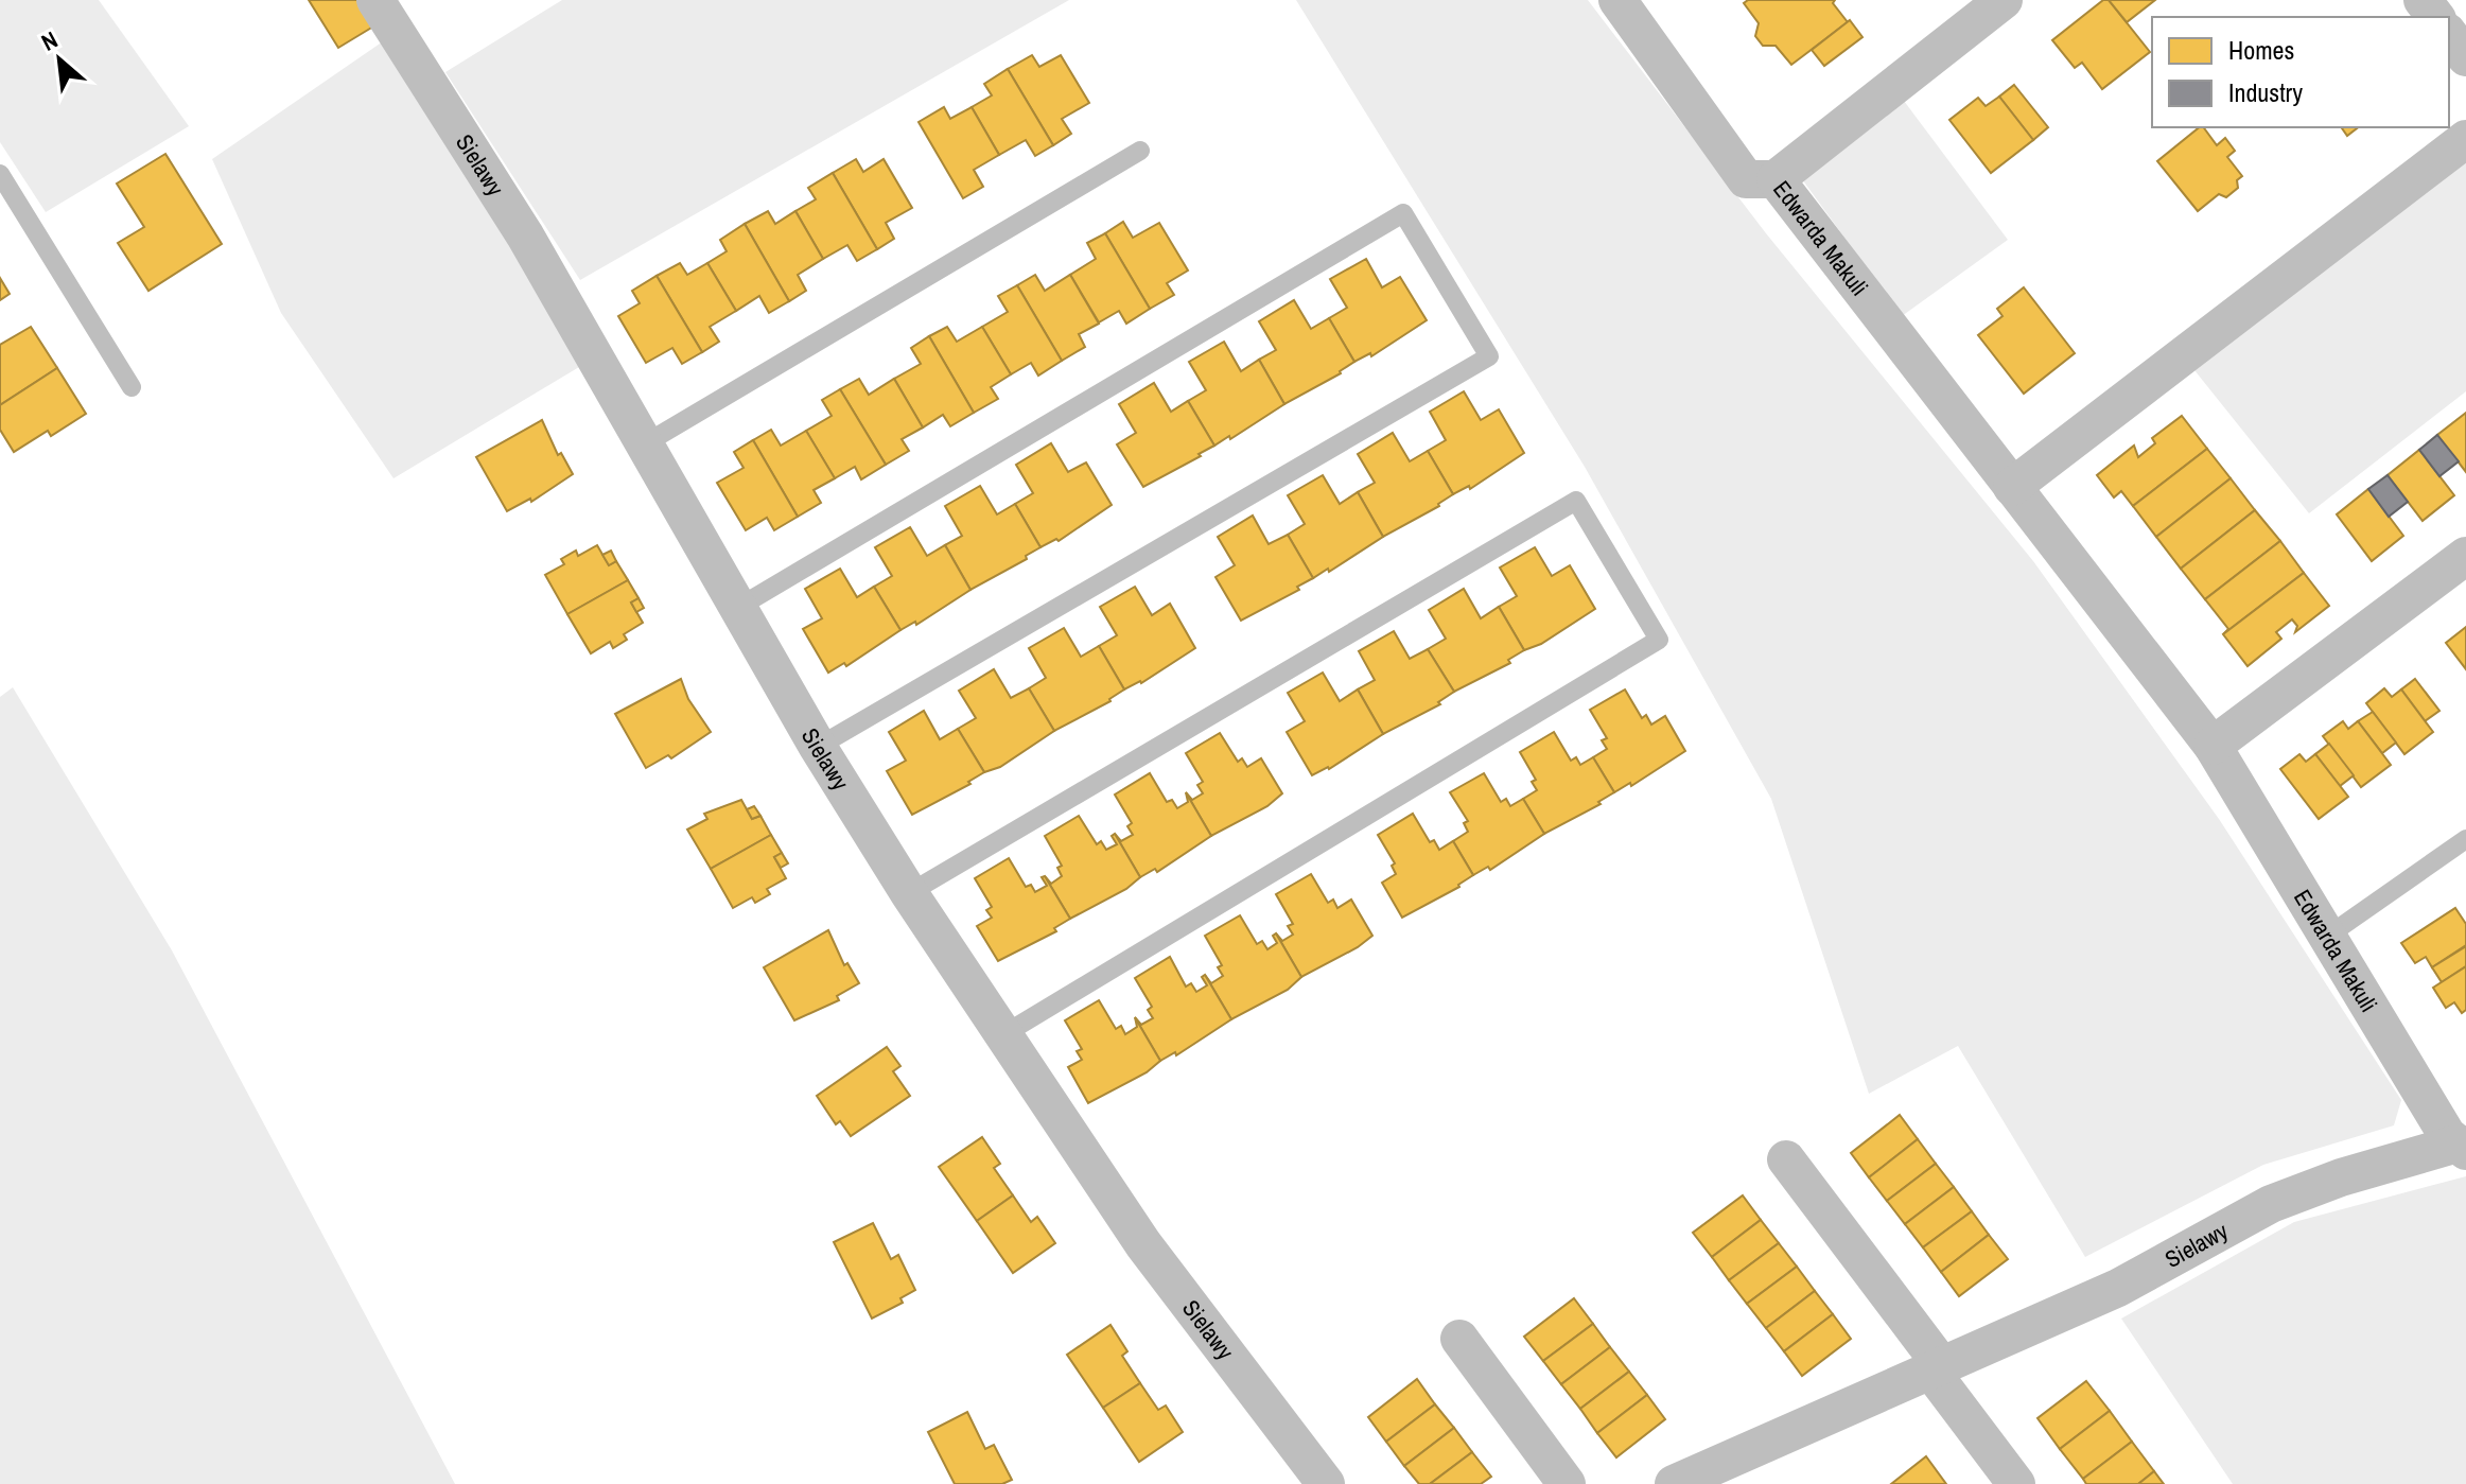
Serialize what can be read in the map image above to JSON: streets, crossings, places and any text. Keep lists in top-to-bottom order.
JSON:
{
  "streets": {
    "street": ["Sielawy", "Edwarda Makuli"]
  },
  "crossings": [
    ["Sielawy", "Edwarda Makuli"]
  ],
  "legend": ["Homes", "Industry"],
  "north": "top left"
}
